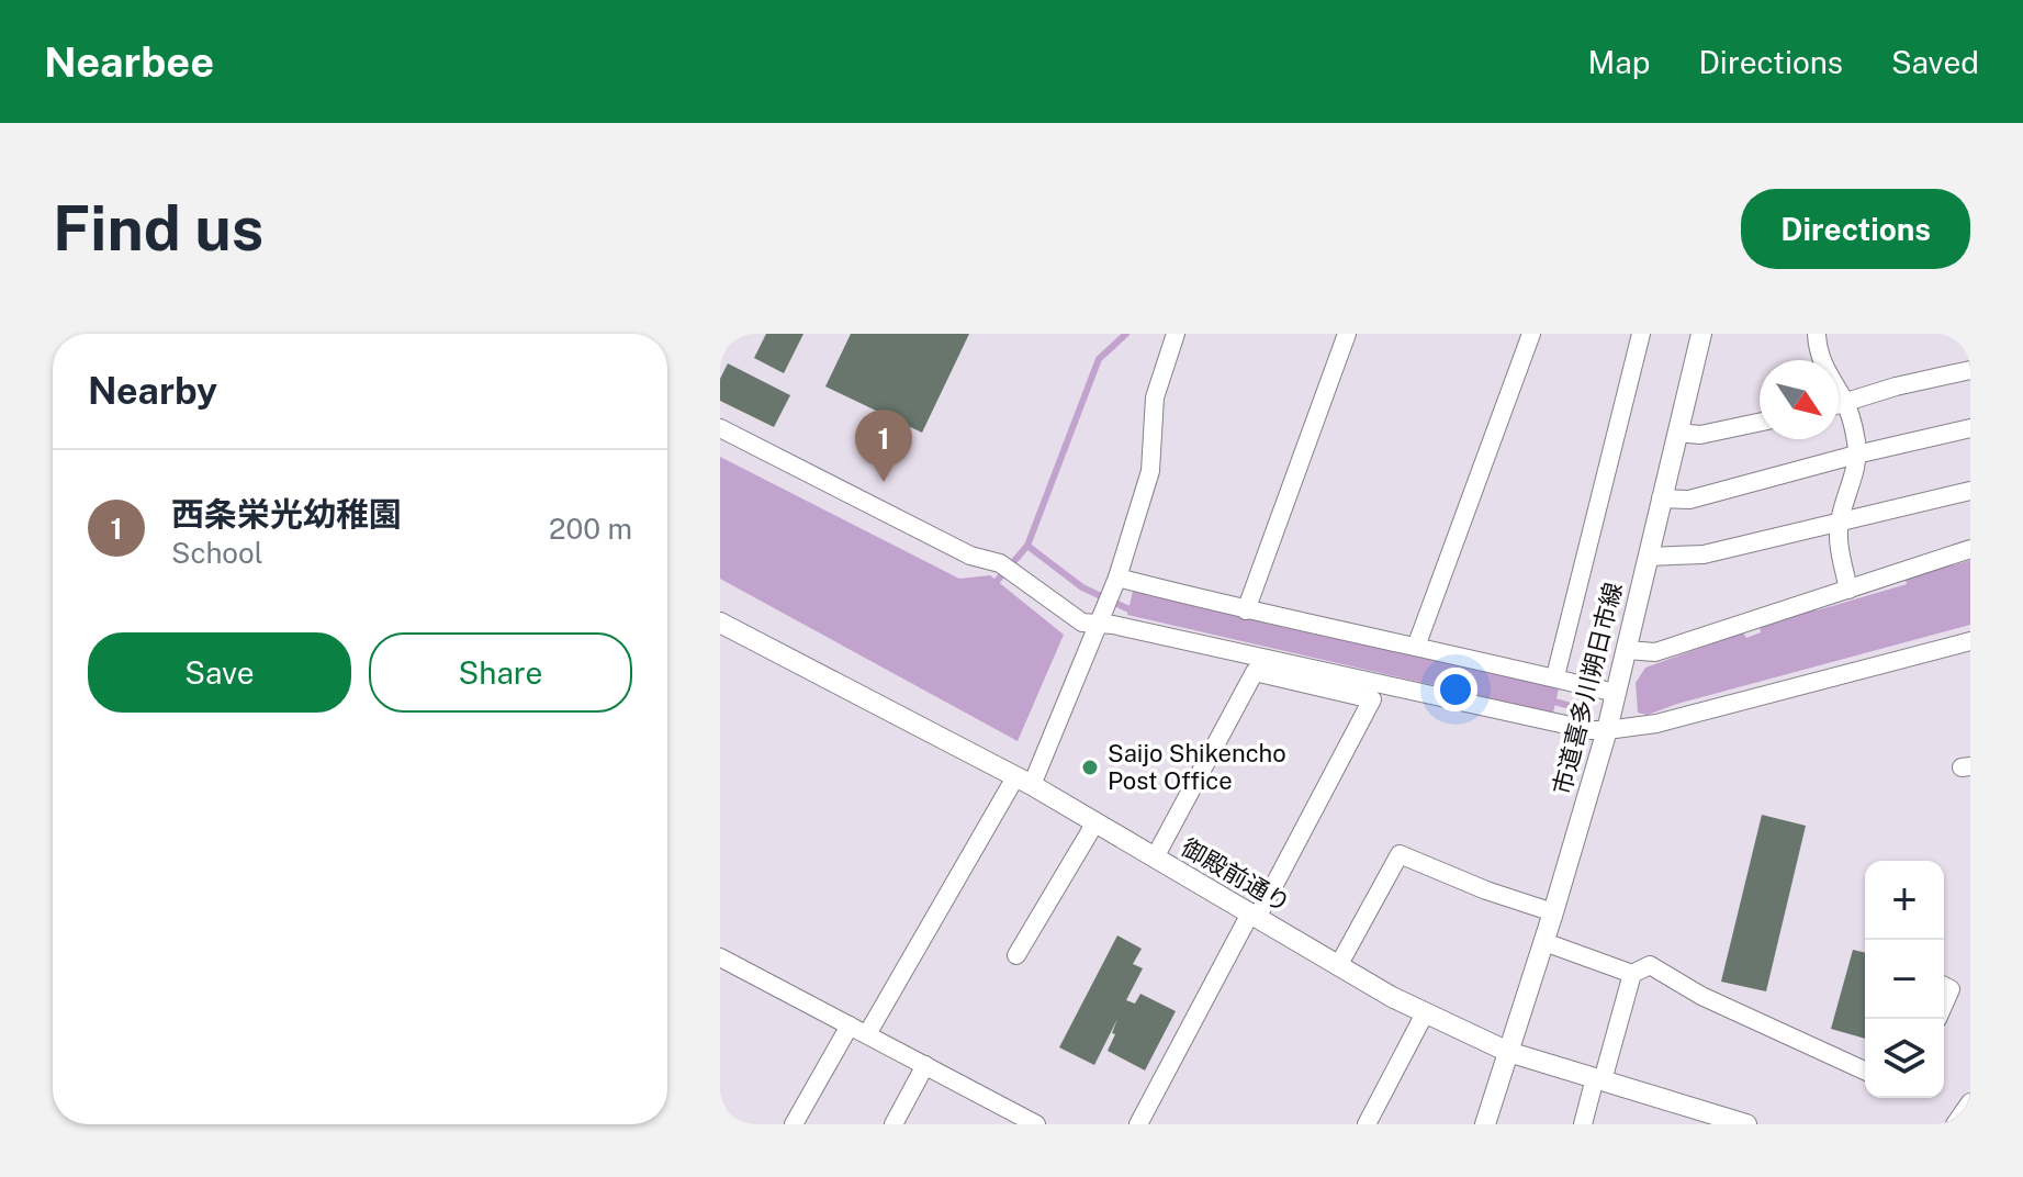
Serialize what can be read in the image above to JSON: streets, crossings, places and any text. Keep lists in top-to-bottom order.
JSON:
{
  "streets": {
    "street": ["市道喜多川朔日市線", "御殿前通り"]
  },
  "crossings": [
    ["市道喜多川朔日市線", "御殿前通り"]
  ],
  "places": ["Saijo Shikencho Post Office"],
  "north": "bottom right",
  "page": {
    "header": "Nearbee",
    "nav": ["Map", "Directions", "Saved"],
    "buttons": [
      "Directions",
      ["Save", "Share"]
    ],
    "title": "Find us",
    "heading": "Nearby",
    "pins": "1",
    "list": [
      {
        "mark": "1",
        "name": "西条栄光幼稚園",
        "note": "School",
        "value": "200 m"
      }
    ],
    "map_buttons": ["+", "−"]
  }
}
